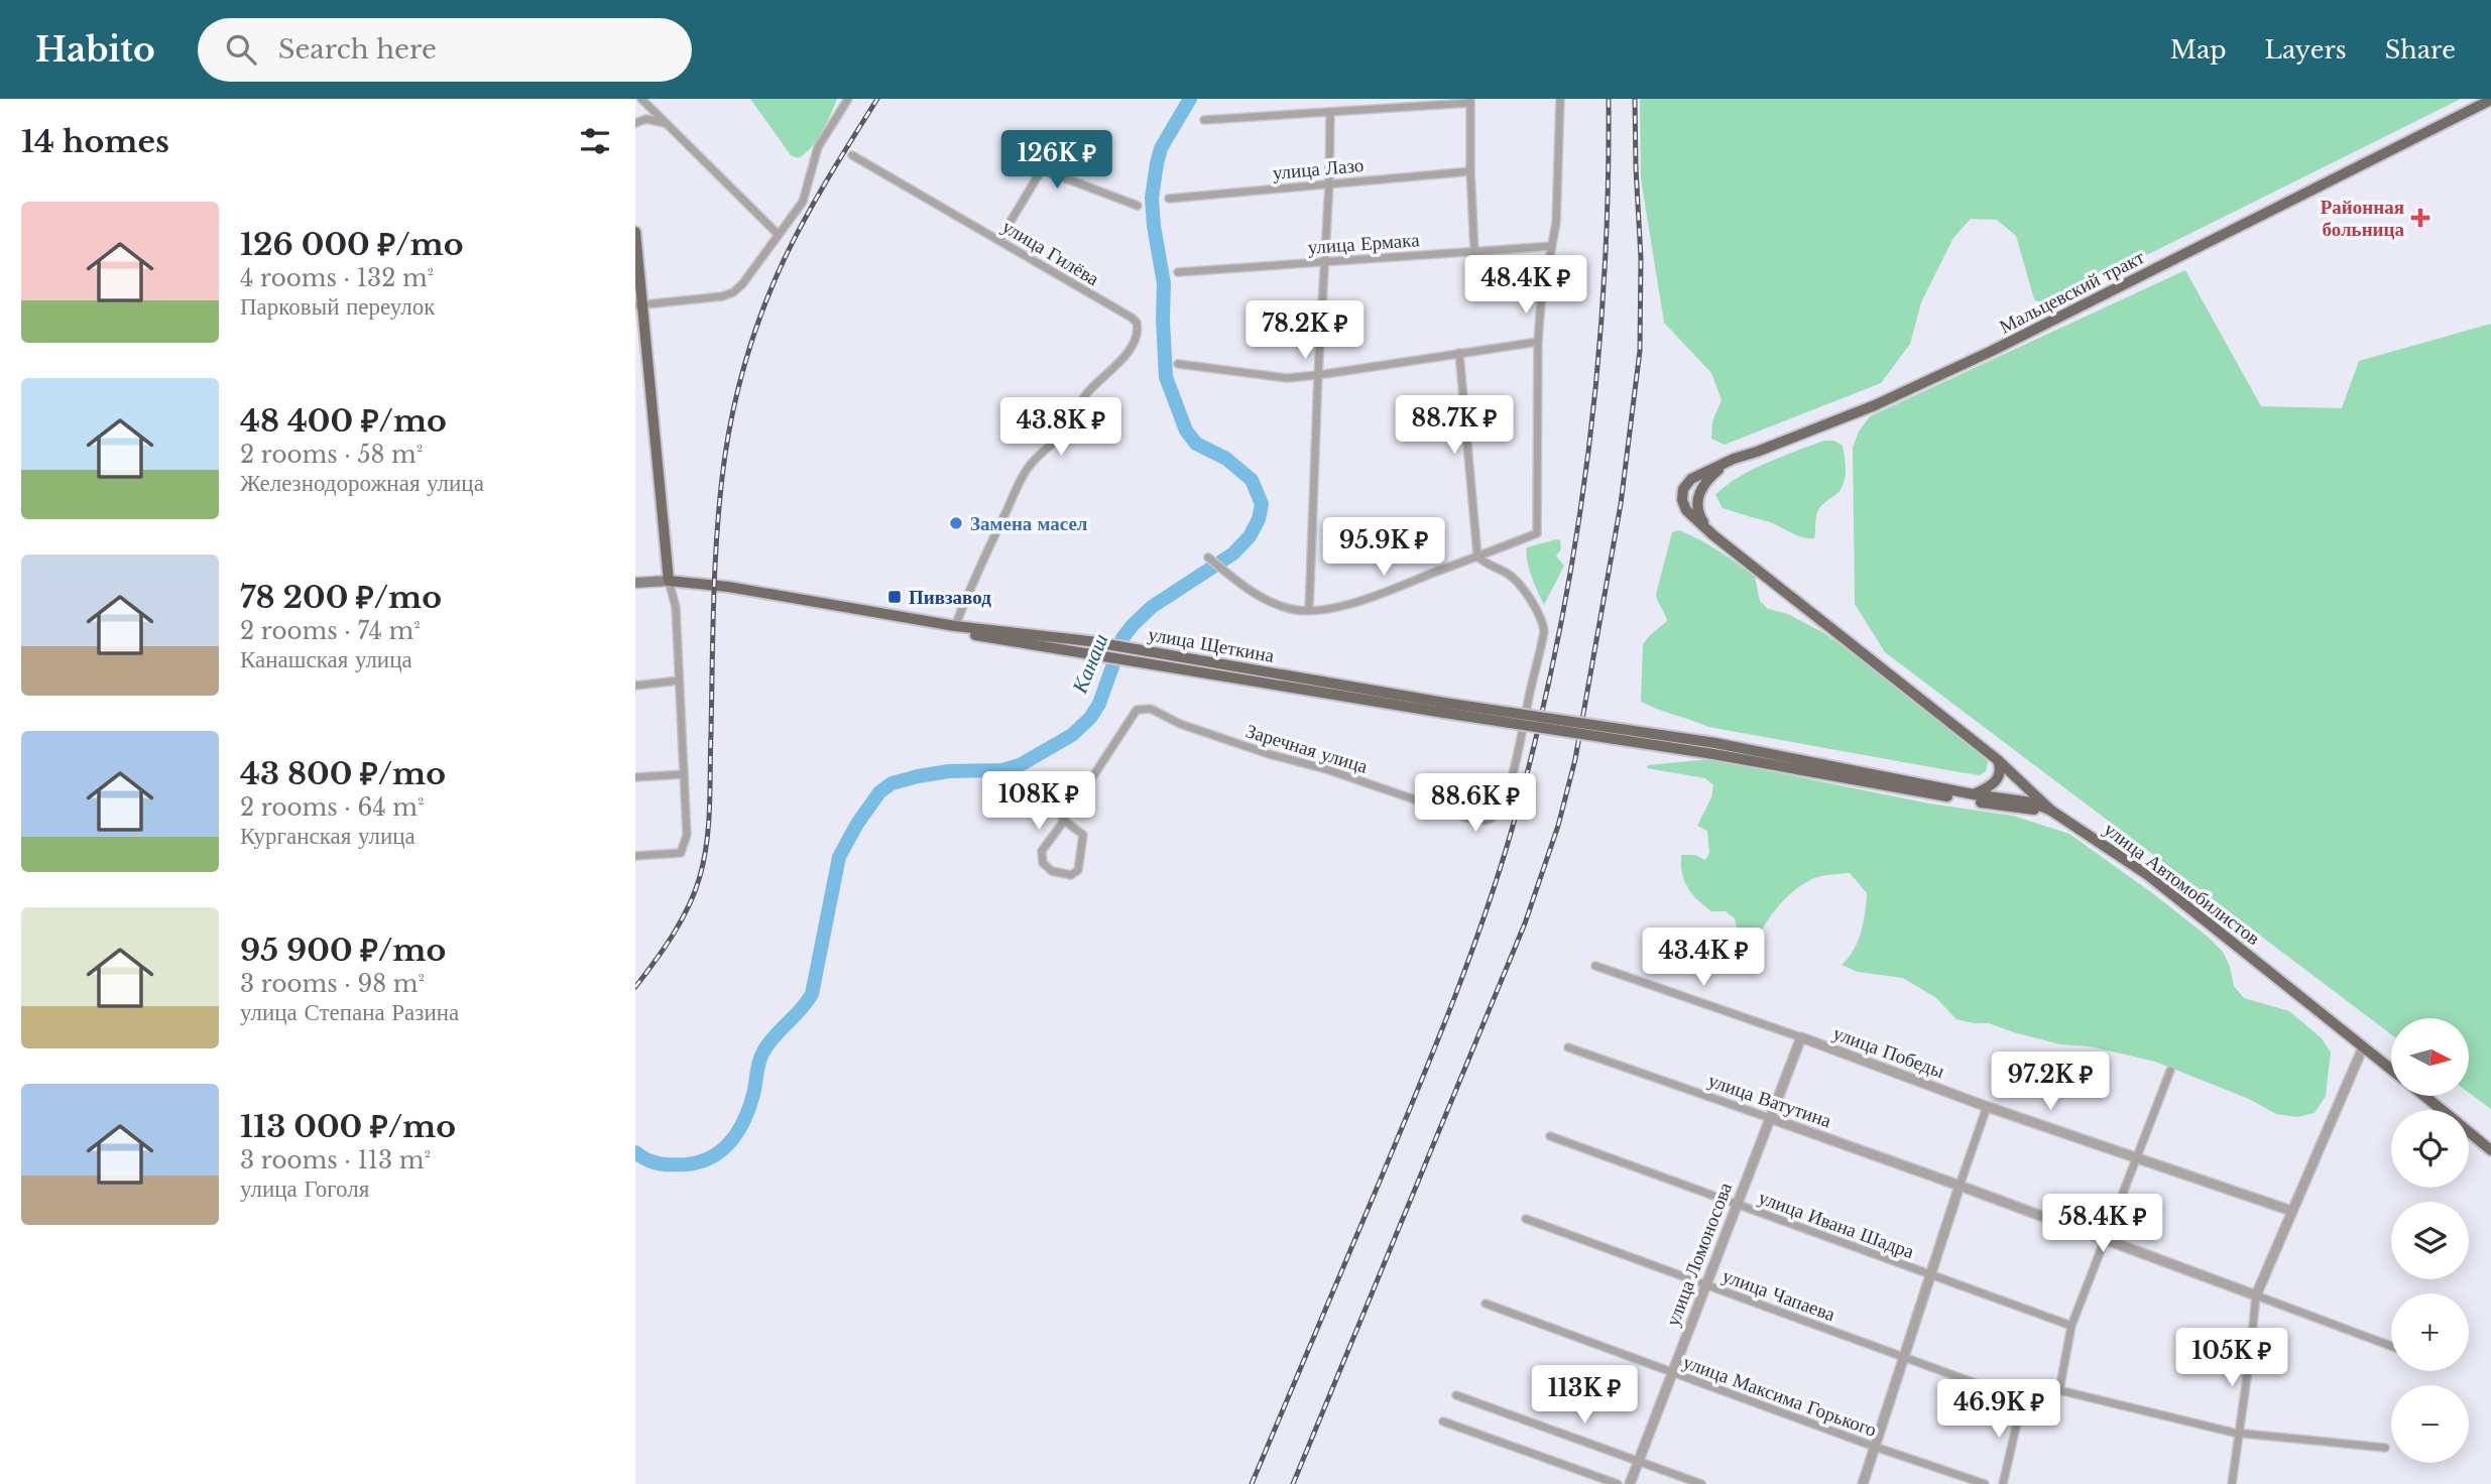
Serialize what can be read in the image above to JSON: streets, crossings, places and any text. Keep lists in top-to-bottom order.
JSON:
{
  "streets": {
    "main road": ["Мальцевский тракт", "улица Щеткина", "улица Автомобилистов"],
    "street": [
      "улица Лазо",
      "улица Ермака",
      "улица Гилёва",
      "Заречная улица",
      "улица Победы",
      "улица Ватутина",
      "улица Ивана Шадра",
      "улица Ломоносова",
      "улица Чапаева",
      "улица Максима Горького"
    ]
  },
  "crossings": [
    ["улица Гилёва", "улица Щеткина"],
    ["улица Победы", "улица Ломоносова"],
    ["улица Ватутина", "улица Ломоносова"],
    ["улица Ивана Шадра", "улица Ломоносова"],
    ["улица Ломоносова", "улица Чапаева"],
    ["улица Ломоносова", "улица Максима Горького"]
  ],
  "water": ["Канаш"],
  "places": {
    "health": ["Районная больница"],
    "other": ["Замена масел"],
    "transit": ["Пивзавод"]
  },
  "north": "right",
  "page": {
    "header": "Habito",
    "search": "Search here",
    "nav": ["Map", "Layers", "Share"],
    "heading": "14 homes",
    "price": [
      "126K ₽",
      "48.4K ₽",
      "78.2K ₽",
      "88.7K ₽",
      "43.8K ₽",
      "95.9K ₽",
      "108K ₽",
      "88.6K ₽",
      "43.4K ₽",
      "97.2K ₽",
      "58.4K ₽",
      "105K ₽",
      "113K ₽",
      "46.9K ₽"
    ],
    "list": [
      {
        "name": "126 000 ₽/mo",
        "note": "4 rooms · 132 m² · Парковый переулок"
      },
      {
        "name": "48 400 ₽/mo",
        "note": "2 rooms · 58 m² · Железнодорожная улица"
      },
      {
        "name": "78 200 ₽/mo",
        "note": "2 rooms · 74 m² · Канашская улица"
      },
      {
        "name": "43 800 ₽/mo",
        "note": "2 rooms · 64 m² · Курганская улица"
      },
      {
        "name": "95 900 ₽/mo",
        "note": "3 rooms · 98 m² · улица Степана Разина"
      },
      {
        "name": "113 000 ₽/mo",
        "note": "3 rooms · 113 m² · улица Гоголя"
      }
    ],
    "map_buttons": ["+", "−"]
  }
}
